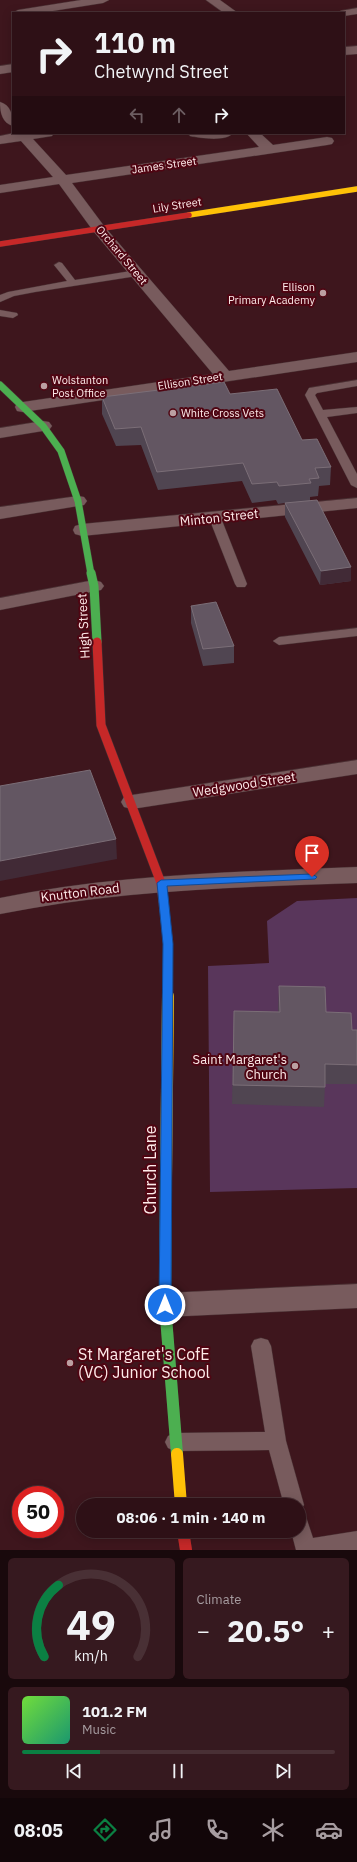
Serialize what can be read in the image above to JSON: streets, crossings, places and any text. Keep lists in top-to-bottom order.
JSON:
{
  "streets": {
    "main road": ["Lily Street", "High Street", "Church Lane"],
    "street": [
      "James Street",
      "Orchard Street",
      "Ellison Street",
      "Minton Street",
      "Wedgwood Street",
      "Knutton Road"
    ]
  },
  "crossings": [
    ["James Street", "Orchard Street"],
    ["Lily Street", "Orchard Street"],
    ["Orchard Street", "Ellison Street"],
    ["Ellison Street", "High Street"],
    ["Minton Street", "High Street"],
    ["High Street", "Wedgwood Street"],
    ["High Street", "Knutton Road"],
    ["High Street", "Church Lane"],
    ["Knutton Road", "Church Lane"]
  ],
  "places": [
    "Ellison Primary Academy",
    "Wolstanton Post Office",
    "White Cross Vets",
    "Saint Margaret's Church",
    "St Margaret's CofE (VC) Junior School"
  ],
  "page": {
    "turn": ["110 m", "Chetwynd Street"],
    "limit": "50",
    "trip": "08:06 · 1 min · 140 m",
    "tile": "Climate",
    "heat": ["−", "20.5°", "+"],
    "song": ["101.2 FM", "Music"],
    "tabs": "08:05",
    "gauge": ["49", "km/h"]
  }
}
